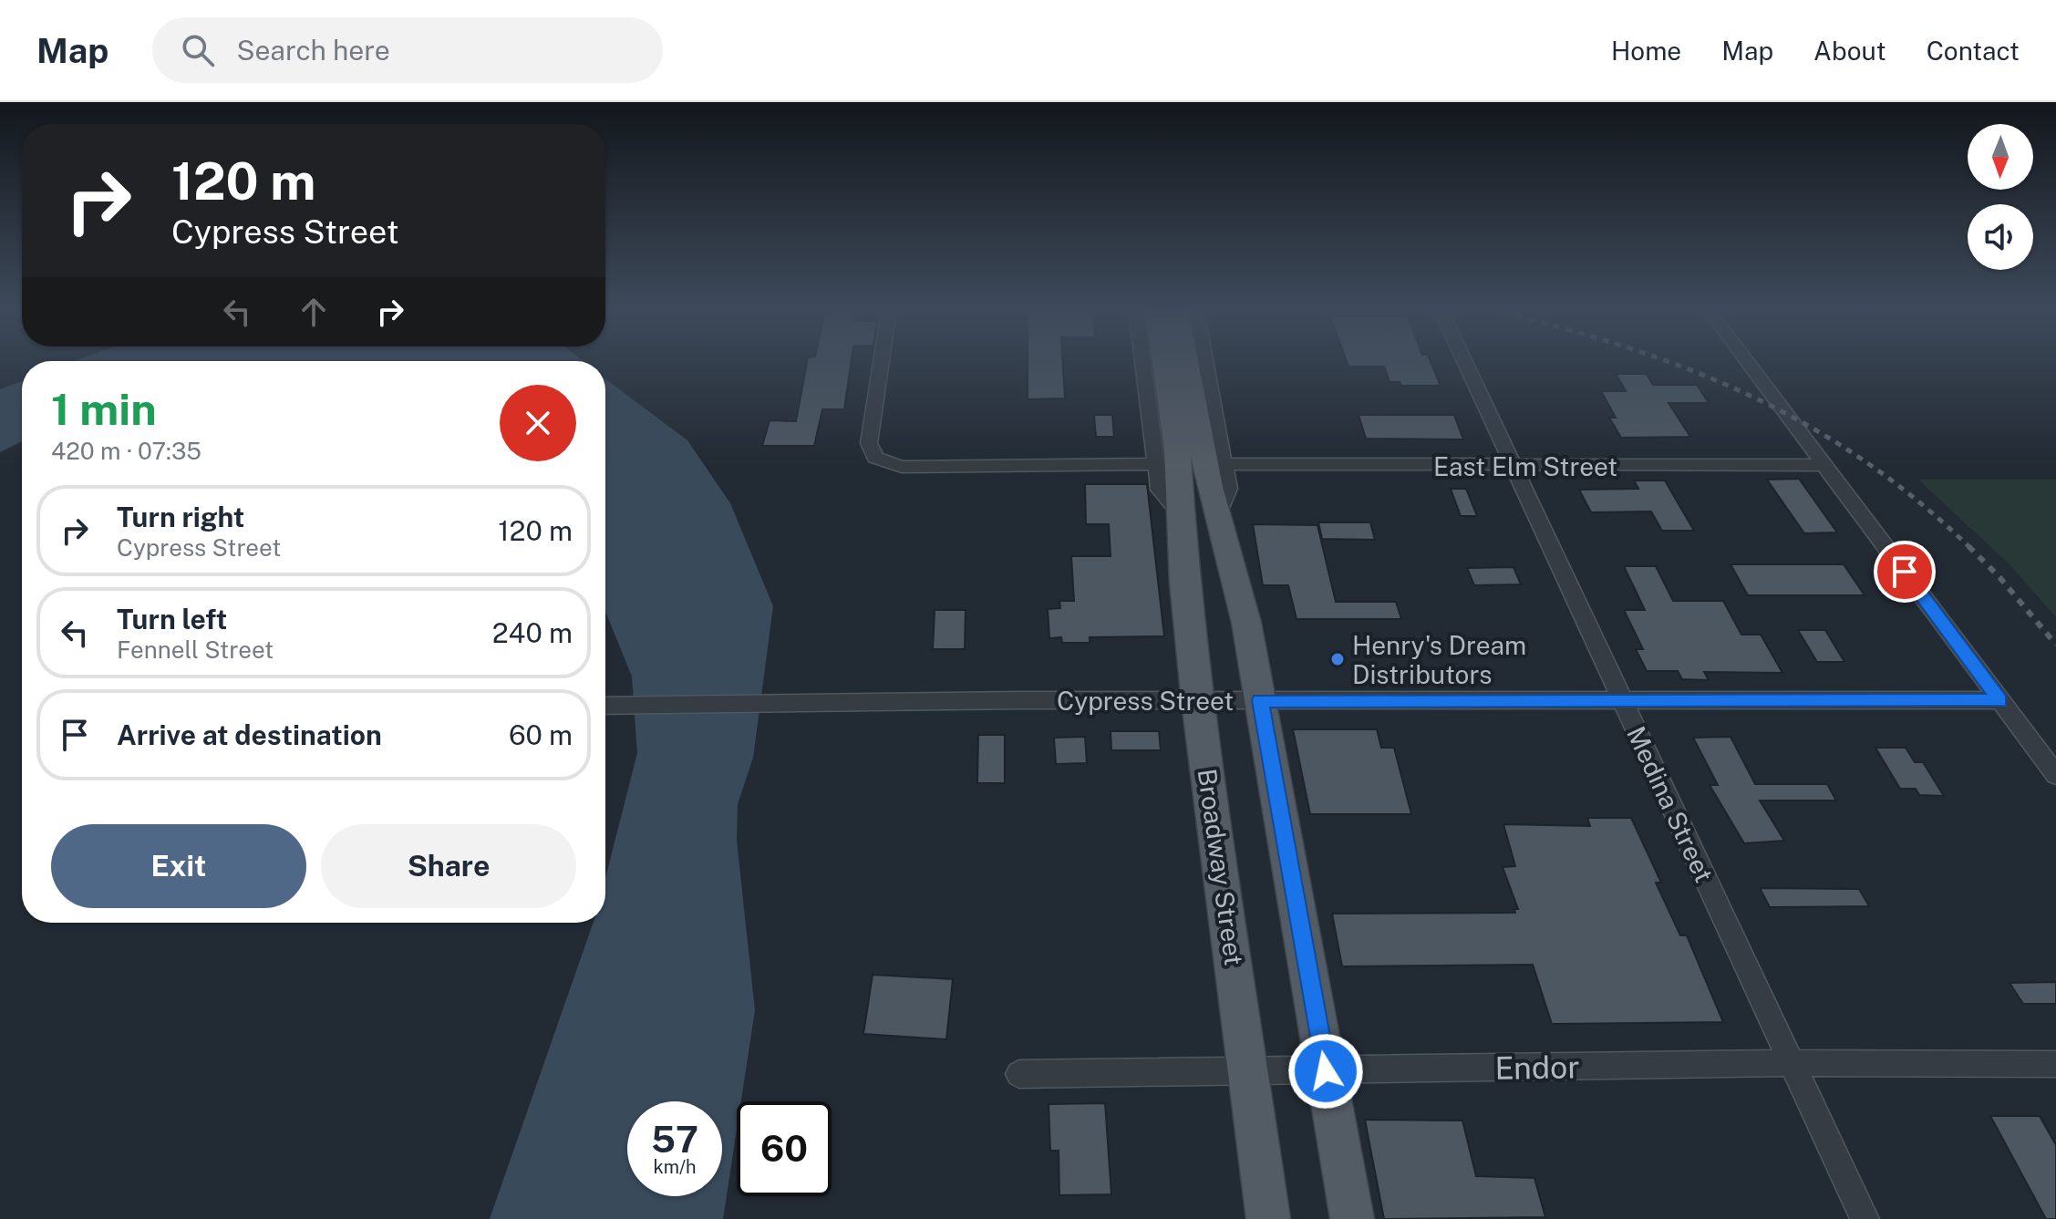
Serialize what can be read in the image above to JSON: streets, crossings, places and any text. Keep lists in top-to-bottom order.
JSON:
{
  "streets": {
    "main road": ["Broadway Street"],
    "street": [
      "East Elm Street",
      "Cypress Street",
      "Medina Street",
      "Endor"
    ]
  },
  "crossings": [
    ["East Elm Street", "Medina Street"],
    ["East Elm Street", "Broadway Street"],
    ["Cypress Street", "Medina Street"],
    ["Cypress Street", "Broadway Street"],
    ["Medina Street", "Endor"],
    ["Broadway Street", "Endor"]
  ],
  "places": ["Henry's Dream Distributors"],
  "north": "bottom",
  "page": {
    "header": "Map",
    "search": "Search here",
    "nav": [
      "Home",
      "Map",
      "About",
      "Contact"
    ],
    "turn": ["120 m", "Cypress Street"],
    "heading": ["1 min", "420 m · 07:35"],
    "list": [
      {
        "name": "Turn right",
        "note": "Cypress Street",
        "value": "120 m"
      },
      {
        "name": "Turn left",
        "note": "Fennell Street",
        "value": "240 m"
      },
      {
        "name": "Arrive at destination",
        "value": "60 m"
      }
    ],
    "buttons": ["Exit", "Share"],
    "speed": "57 km/h",
    "limit": "60"
  }
}
